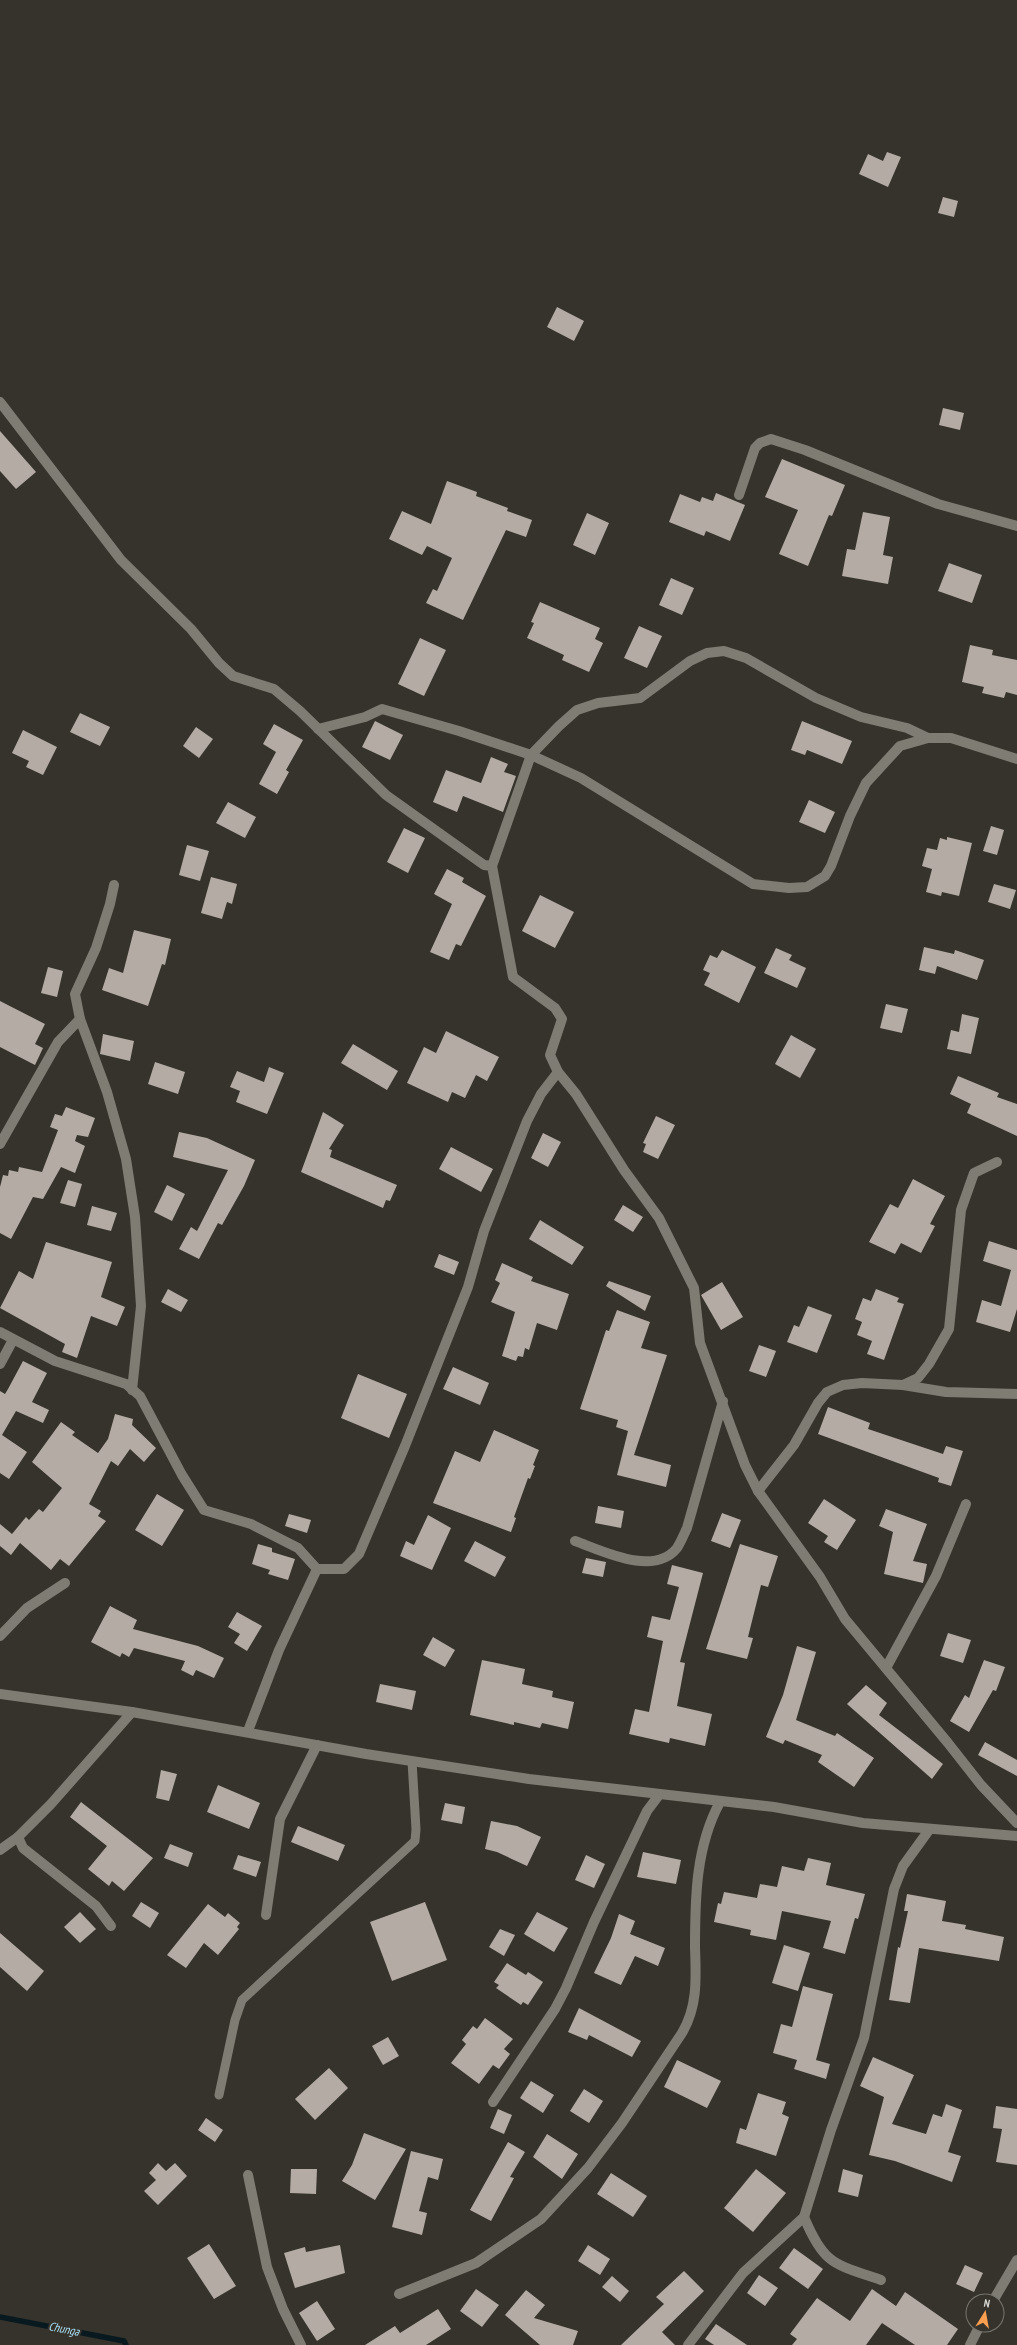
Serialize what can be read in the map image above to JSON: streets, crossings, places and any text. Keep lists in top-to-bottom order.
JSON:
{
  "water": ["Chunga"],
  "north": "top"
}
